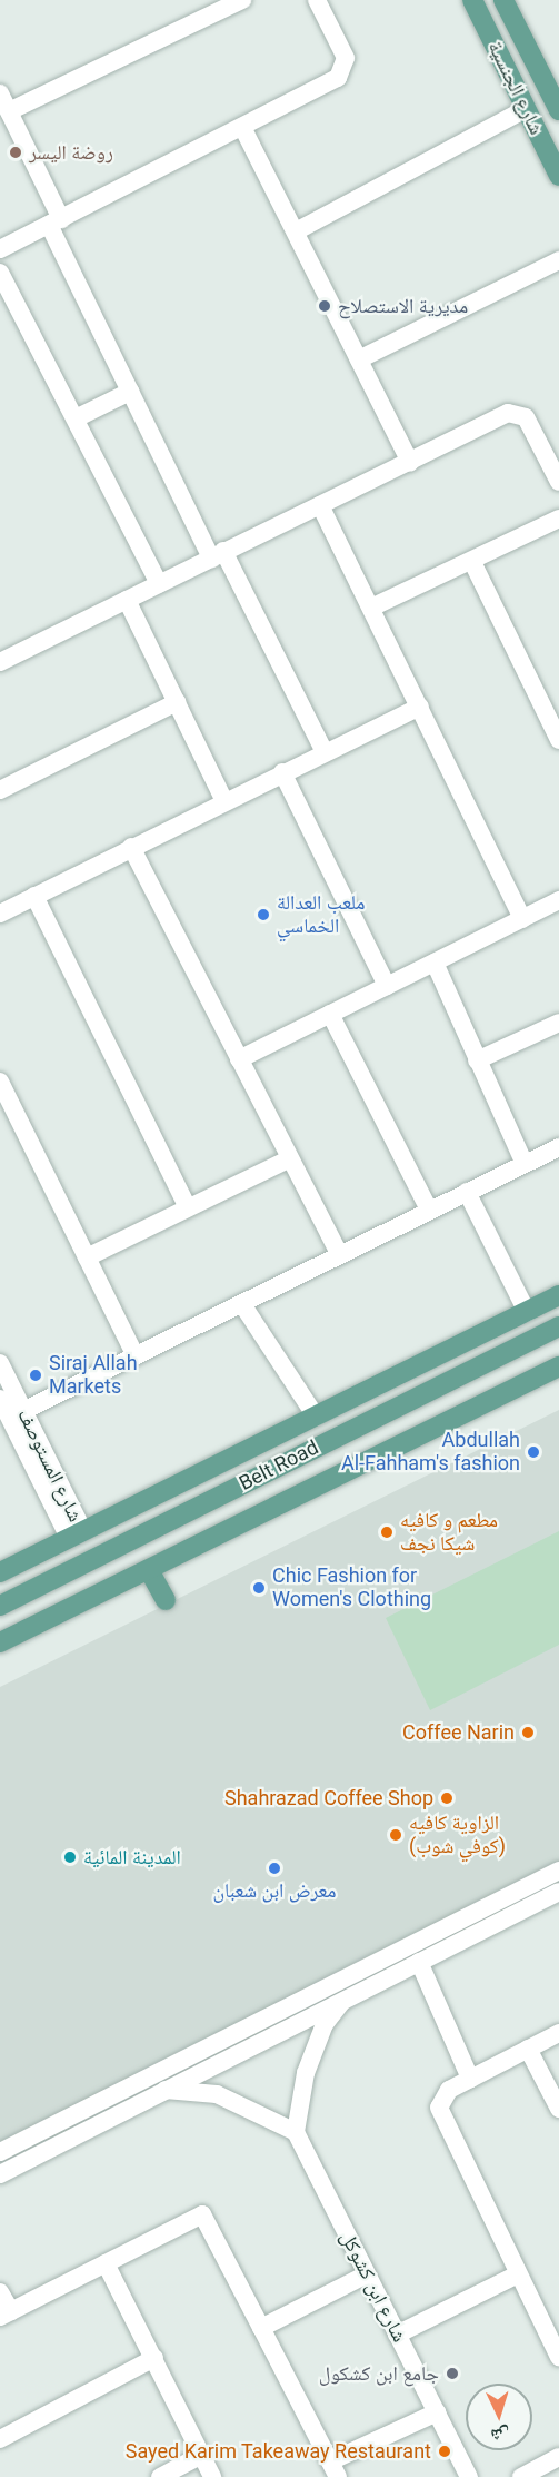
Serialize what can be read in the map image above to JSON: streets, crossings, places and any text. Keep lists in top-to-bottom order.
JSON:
{
  "streets": {
    "main road": ["شارع الجنسية", "Belt Road"],
    "street": ["شارع المستوصف", "شارع ابن كشوكل"]
  },
  "places": [
    "روضة اليسر",
    "مديرية الاستصلاح",
    "ملعب العدالة الخماسي",
    "Siraj Allah Markets",
    "Abdullah Al-Fahham's fashion",
    "مطعم و كافيه شيكا نجف",
    "Chic Fashion for Women's Clothing",
    "Coffee Narin",
    "Shahrazad Coffee Shop",
    "الزاوية كافيه (كوفي شوب)",
    "المدينة المائية",
    "معرض ابن شعبان",
    "جامع ابن كشكول",
    "Sayed Karim Takeaway Restaurant"
  ],
  "north": "bottom"
}
